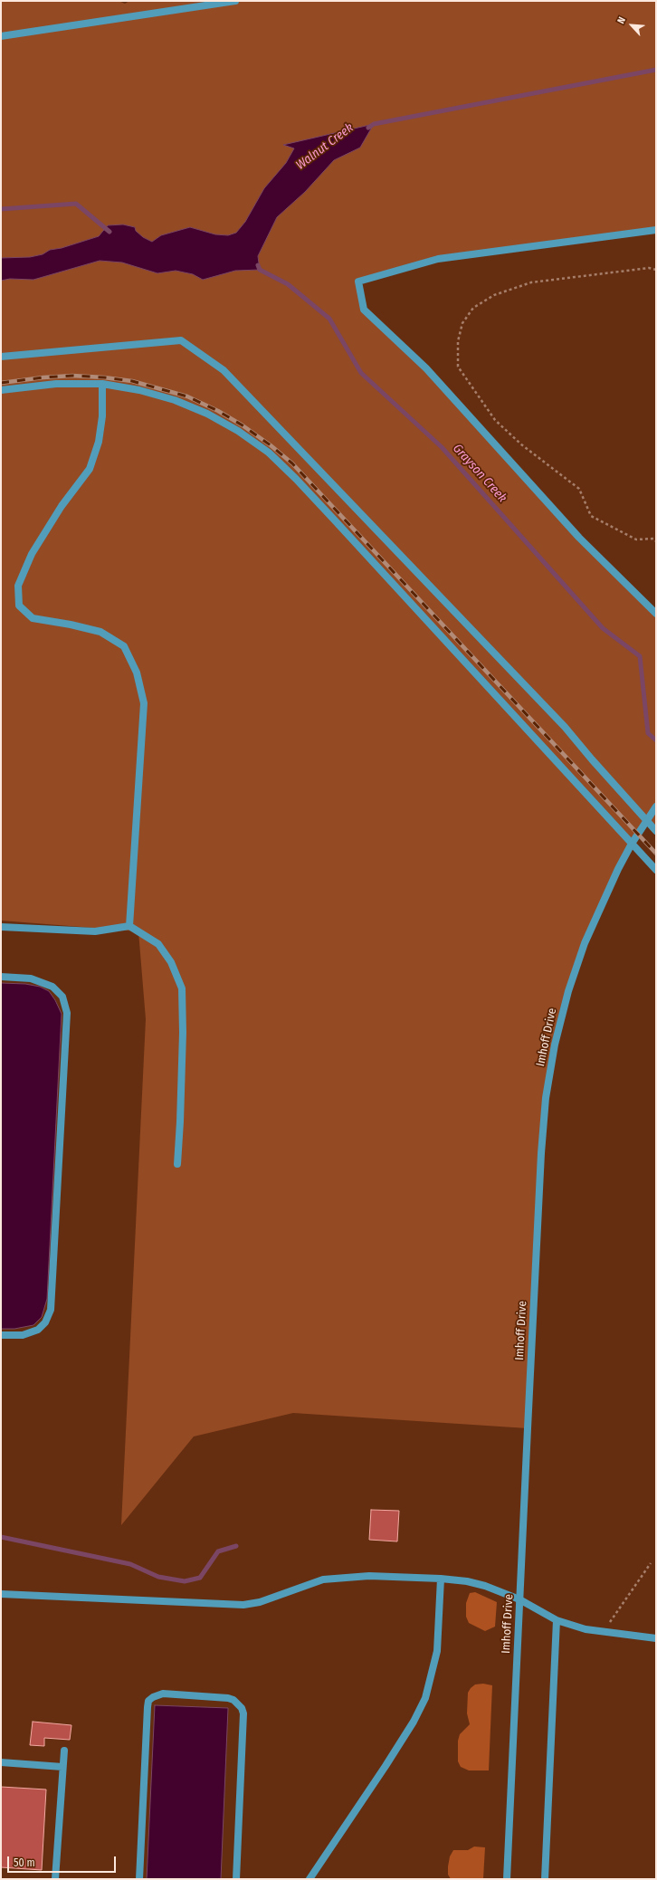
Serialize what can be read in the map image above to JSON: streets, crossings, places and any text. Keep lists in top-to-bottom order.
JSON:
{
  "streets": {
    "street": ["Imhoff Drive"]
  },
  "water": ["Walnut Creek", "Grayson Creek"],
  "scale_bar": "50 m",
  "north": "top left"
}
